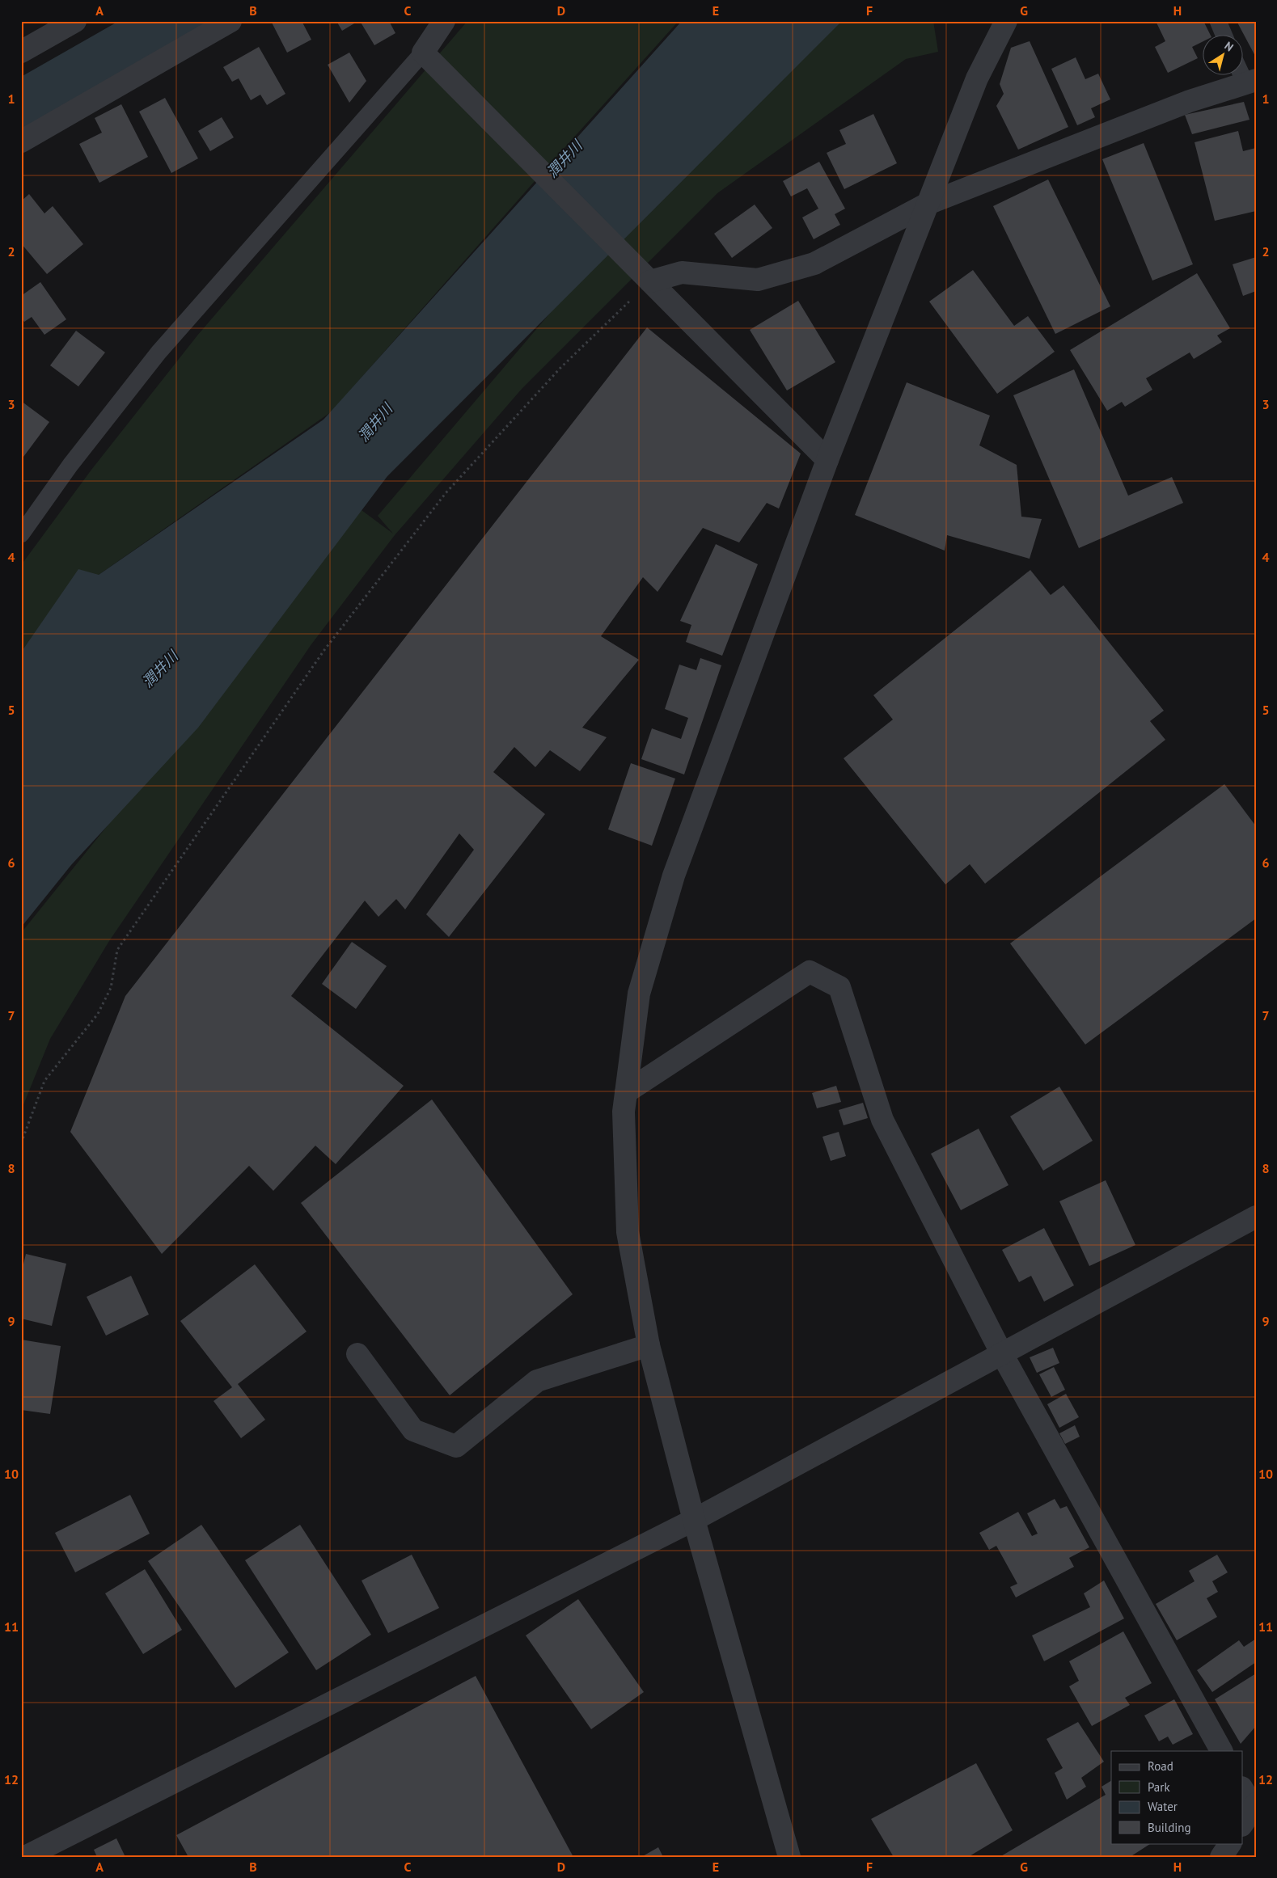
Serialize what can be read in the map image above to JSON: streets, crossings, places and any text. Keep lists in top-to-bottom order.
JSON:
{
  "water": ["潤井川"],
  "legend": [
    "Road",
    "Park",
    "Water",
    "Building"
  ],
  "north": "top right",
  "grid": {
    "columns": [
      "A",
      "B",
      "C",
      "D",
      "E",
      "F",
      "G",
      "H"
    ],
    "rows": [
      "1",
      "2",
      "3",
      "4",
      "5",
      "6",
      "7",
      "8",
      "9",
      "10",
      "11",
      "12"
    ]
  }
}
